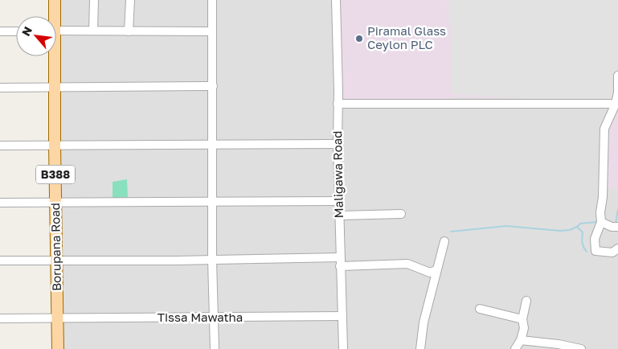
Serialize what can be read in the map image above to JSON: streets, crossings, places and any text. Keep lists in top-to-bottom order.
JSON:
{
  "streets": {
    "main road": ["B388", "Borupana Road"],
    "street": ["Maligawa Road", "Tissa Mawatha"]
  },
  "crossings": [
    ["Maligawa Road", "Tissa Mawatha"],
    ["Borupana Road", "Tissa Mawatha"]
  ],
  "places": ["Piramal Glass Ceylon PLC"],
  "north": "top left"
}
